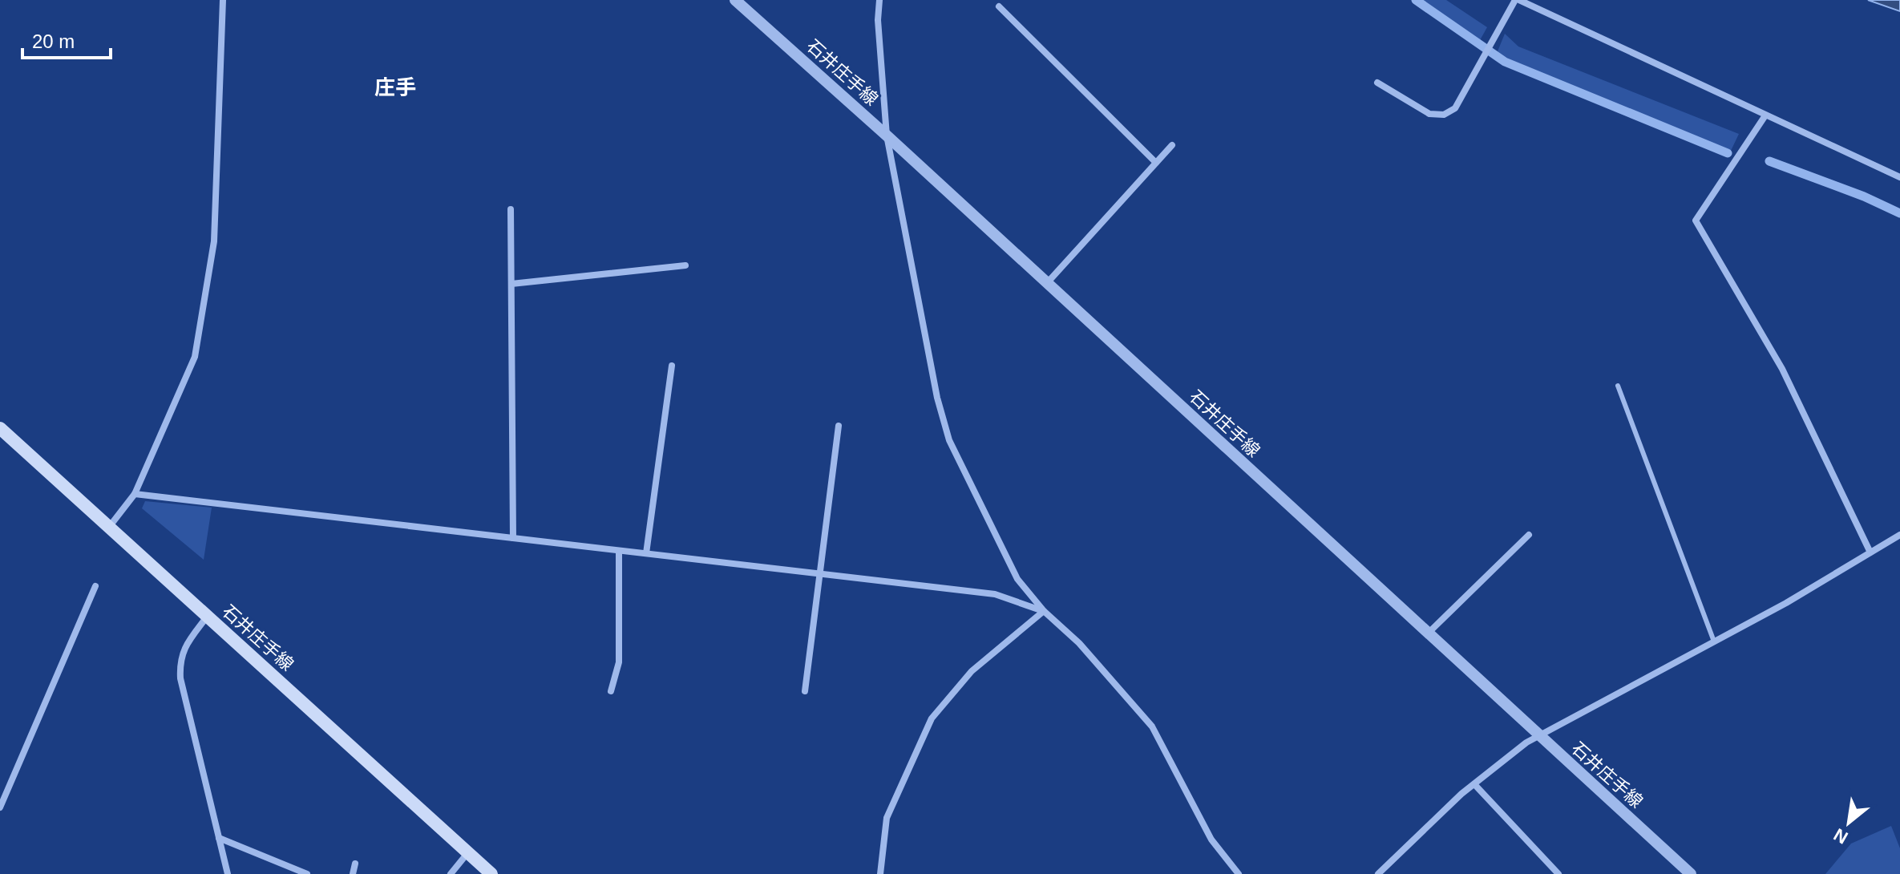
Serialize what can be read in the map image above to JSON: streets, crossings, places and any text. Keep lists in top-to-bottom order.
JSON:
{
  "streets": {
    "main road": ["石井庄手線"]
  },
  "districts": ["庄手"],
  "scale_bar": "20 m",
  "north": "bottom left"
}
